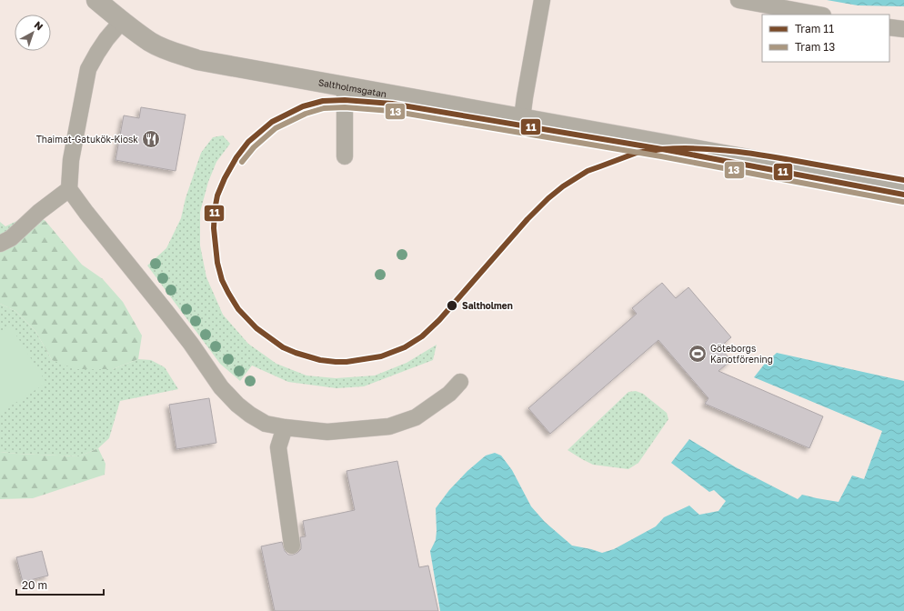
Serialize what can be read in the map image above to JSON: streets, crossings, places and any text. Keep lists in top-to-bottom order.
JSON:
{
  "streets": {
    "street": ["Saltholmsgatan"]
  },
  "places": {
    "restaurant": ["Thaimat-Gatukök-Kiosk"],
    "other": ["Saltholmen"],
    "sports": ["Göteborgs Kanotförening"]
  },
  "lines": ["tram line 11", "tram line 13"],
  "legend": ["Tram 11", "Tram 13"],
  "scale_bar": "20 m",
  "north": "top right"
}
